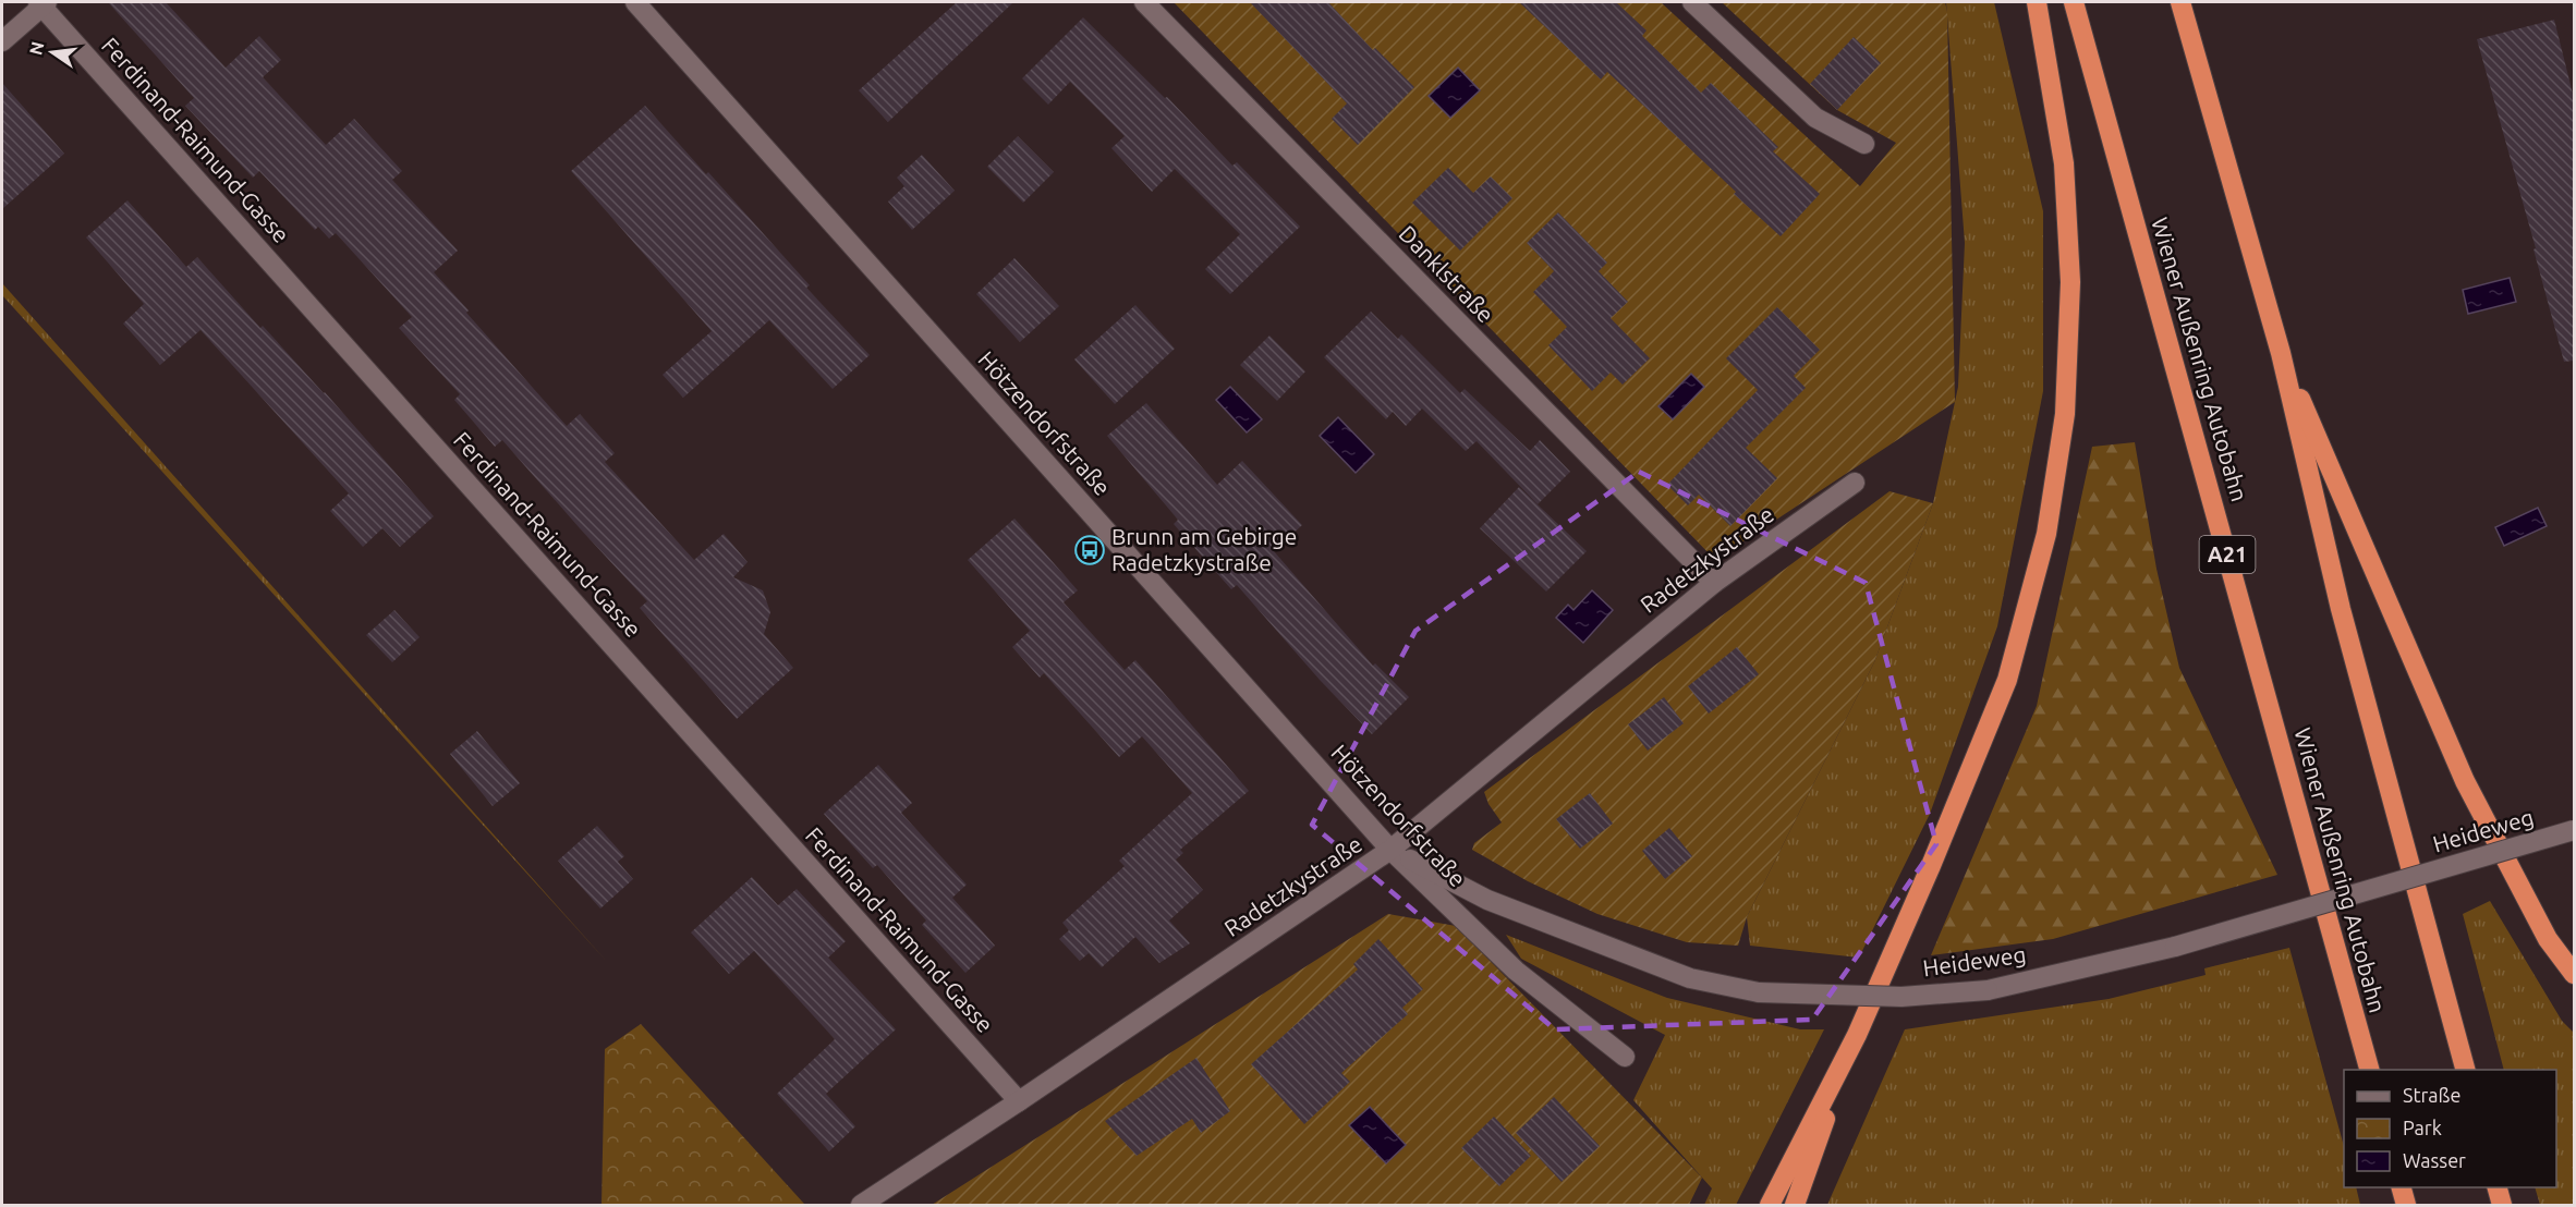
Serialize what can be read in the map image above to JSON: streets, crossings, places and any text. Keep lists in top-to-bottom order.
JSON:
{
  "streets": {
    "highway": ["Wiener Außenring Autobahn", "A21"],
    "street": [
      "Ferdinand-Raimund-Gasse",
      "Danklstraße",
      "Hötzendorfstraße",
      "Radetzkystraße",
      "Heideweg"
    ]
  },
  "crossings": [
    ["Ferdinand-Raimund-Gasse", "Radetzkystraße"],
    ["Danklstraße", "Radetzkystraße"],
    ["Hötzendorfstraße", "Radetzkystraße"],
    ["Hötzendorfstraße", "Heideweg"],
    ["Radetzkystraße", "Heideweg"]
  ],
  "places": {
    "bus stop": ["Brunn am Gebirge Radetzkystraße"]
  },
  "legend": ["Straße", "Park", "Wasser"],
  "north": "left"
}
